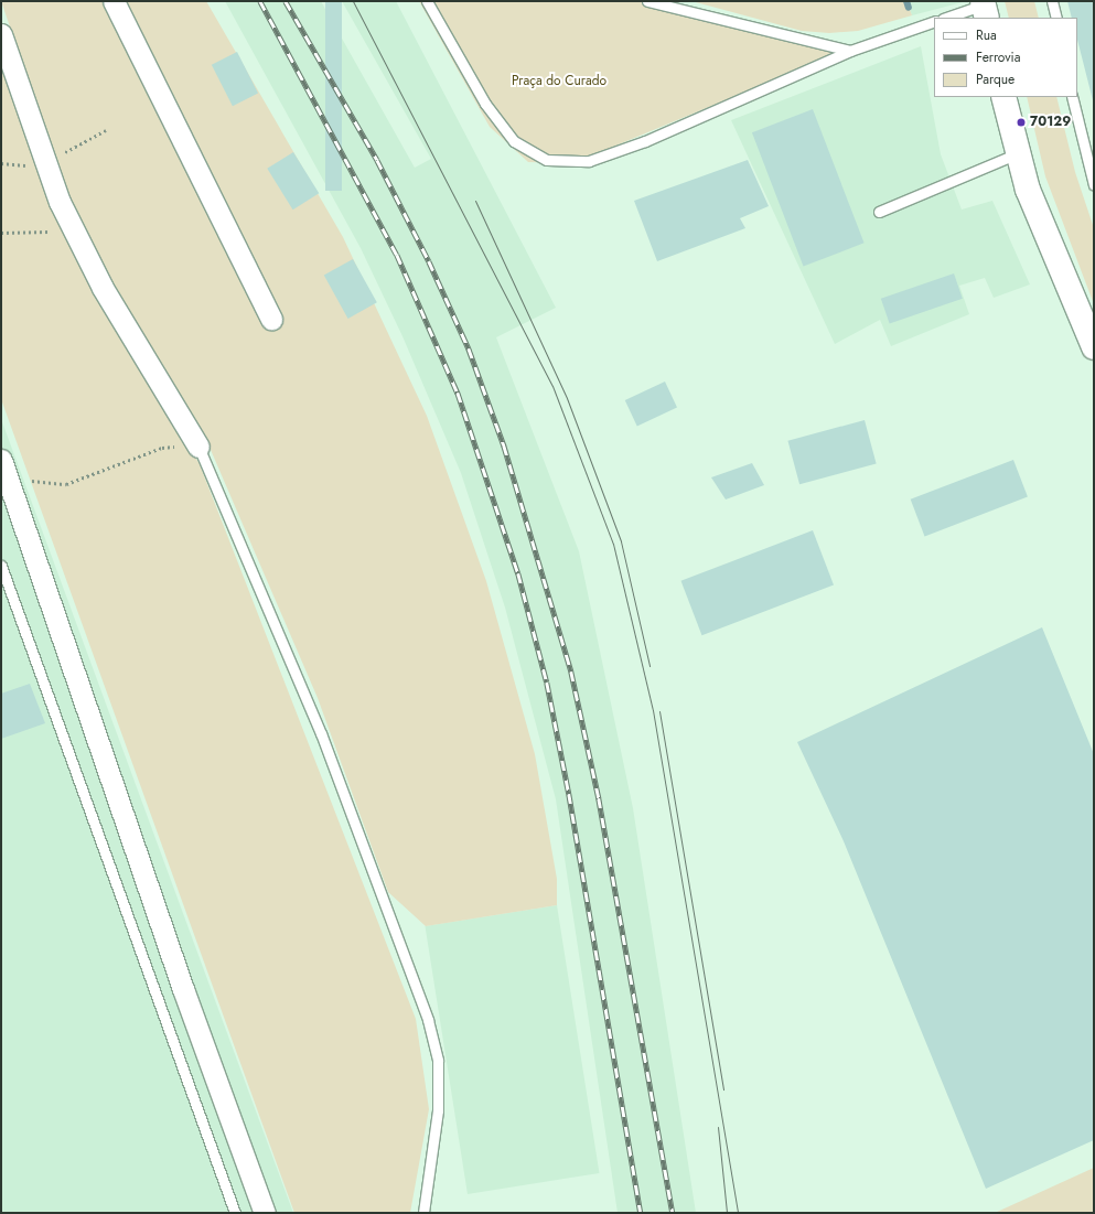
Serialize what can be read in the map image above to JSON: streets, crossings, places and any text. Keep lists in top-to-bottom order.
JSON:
{
  "parks": ["Praça do Curado"],
  "places": ["70129"],
  "legend": ["Rua", "Ferrovia", "Parque"]
}
